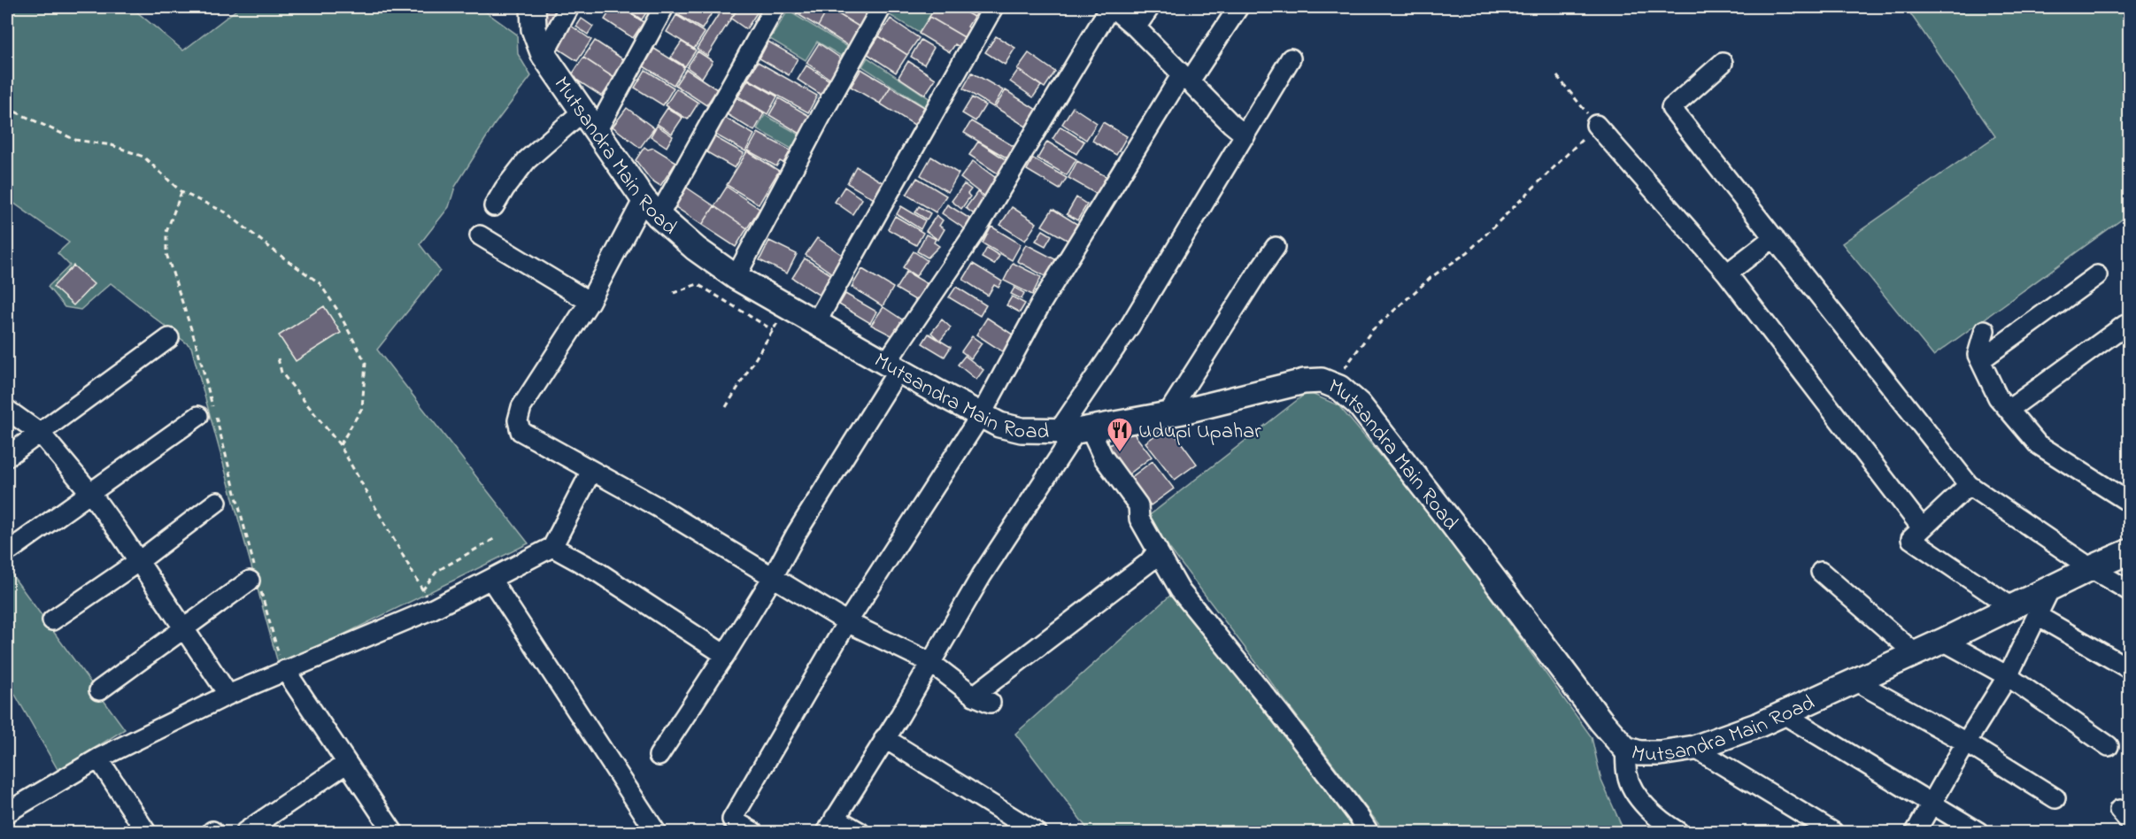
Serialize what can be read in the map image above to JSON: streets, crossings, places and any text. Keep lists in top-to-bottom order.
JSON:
{
  "streets": {
    "street": ["Mutsandra Main Road"]
  },
  "places": {
    "restaurant": ["Udupi Upahar"]
  }
}
